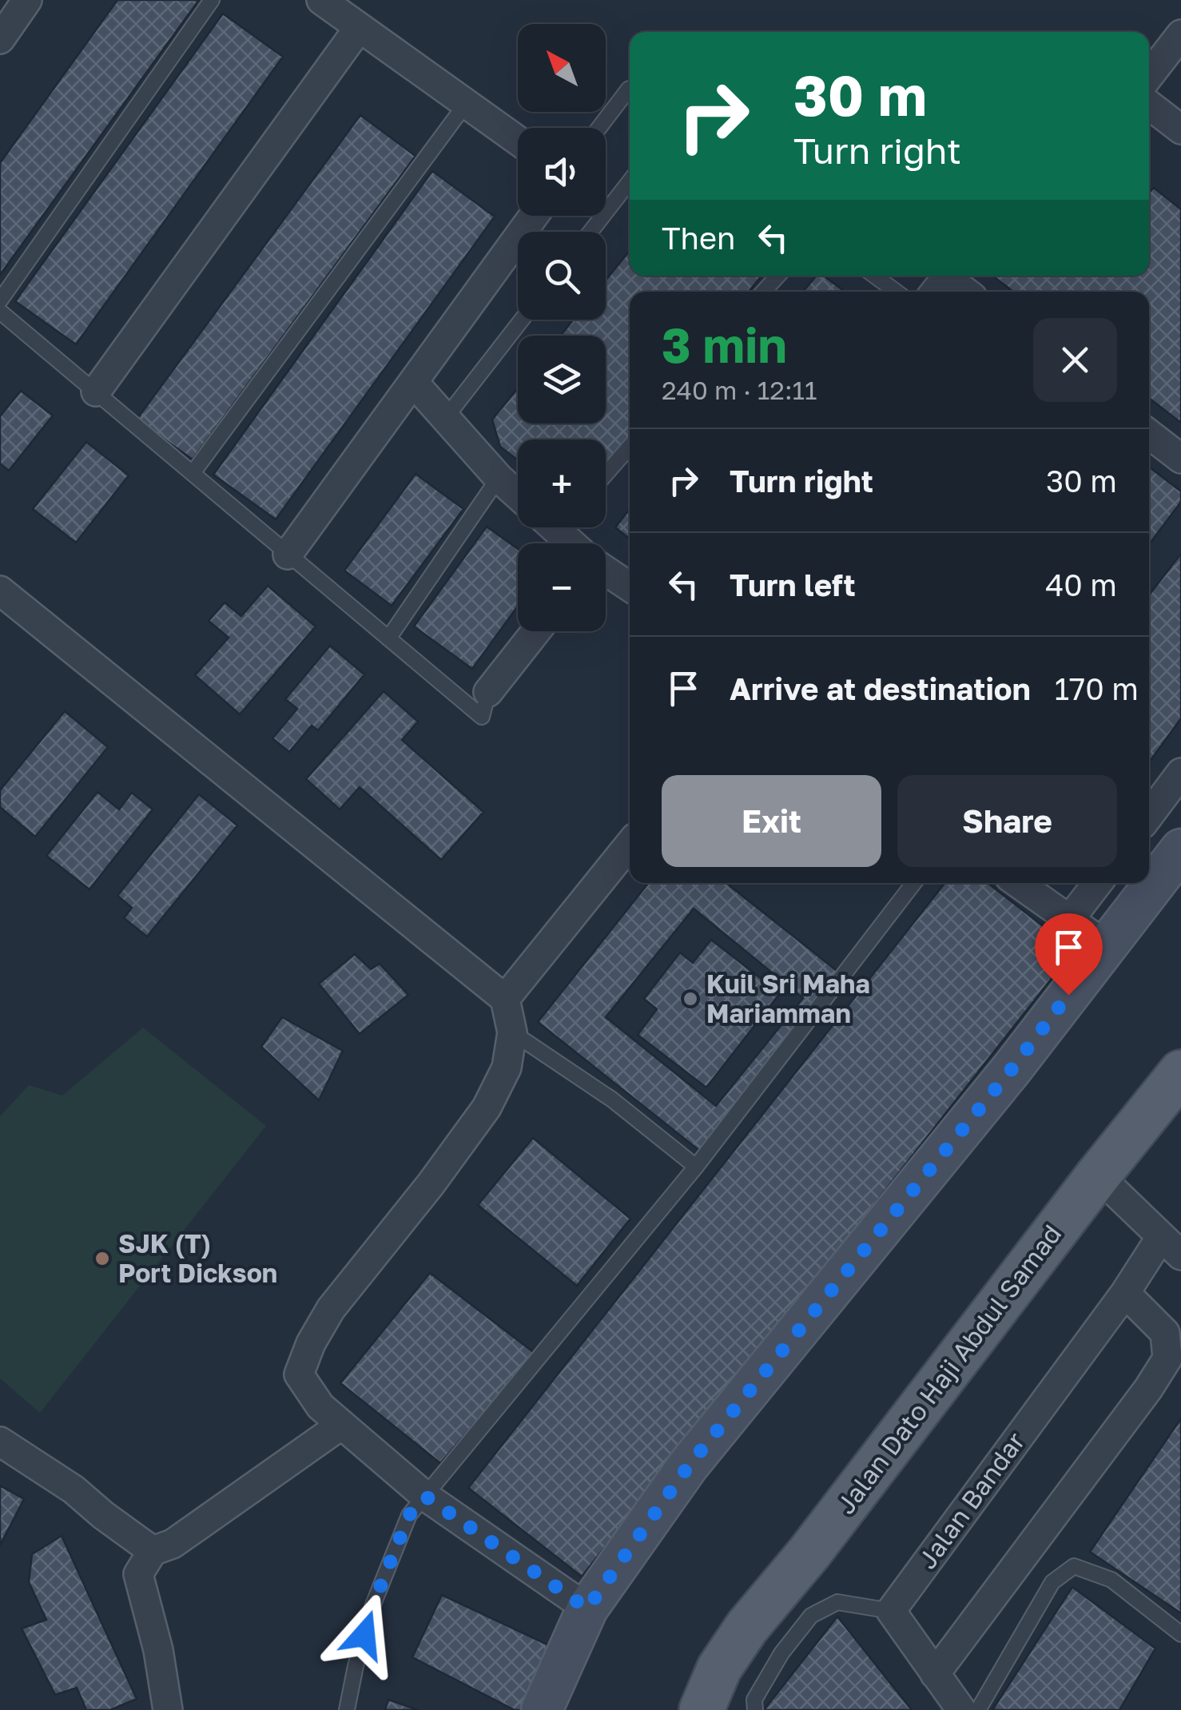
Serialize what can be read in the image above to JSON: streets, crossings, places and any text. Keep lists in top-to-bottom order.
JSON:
{
  "streets": {
    "main road": ["Jalan Dato Haji Abdul Samad"],
    "street": ["Jalan Bandar"]
  },
  "places": ["Kuil Sri Maha Mariamman", "SJK (T) Port Dickson"],
  "north": "top left",
  "page": {
    "map_buttons": ["+", "−"],
    "turn": ["30 m", "Turn right"],
    "then": "Then",
    "heading": ["3 min", "240 m · 12:11"],
    "list": [
      {
        "name": "Turn right",
        "value": "30 m"
      },
      {
        "name": "Turn left",
        "value": "40 m"
      },
      {
        "name": "Arrive at destination",
        "value": "170 m"
      }
    ],
    "buttons": ["Exit", "Share"]
  }
}
